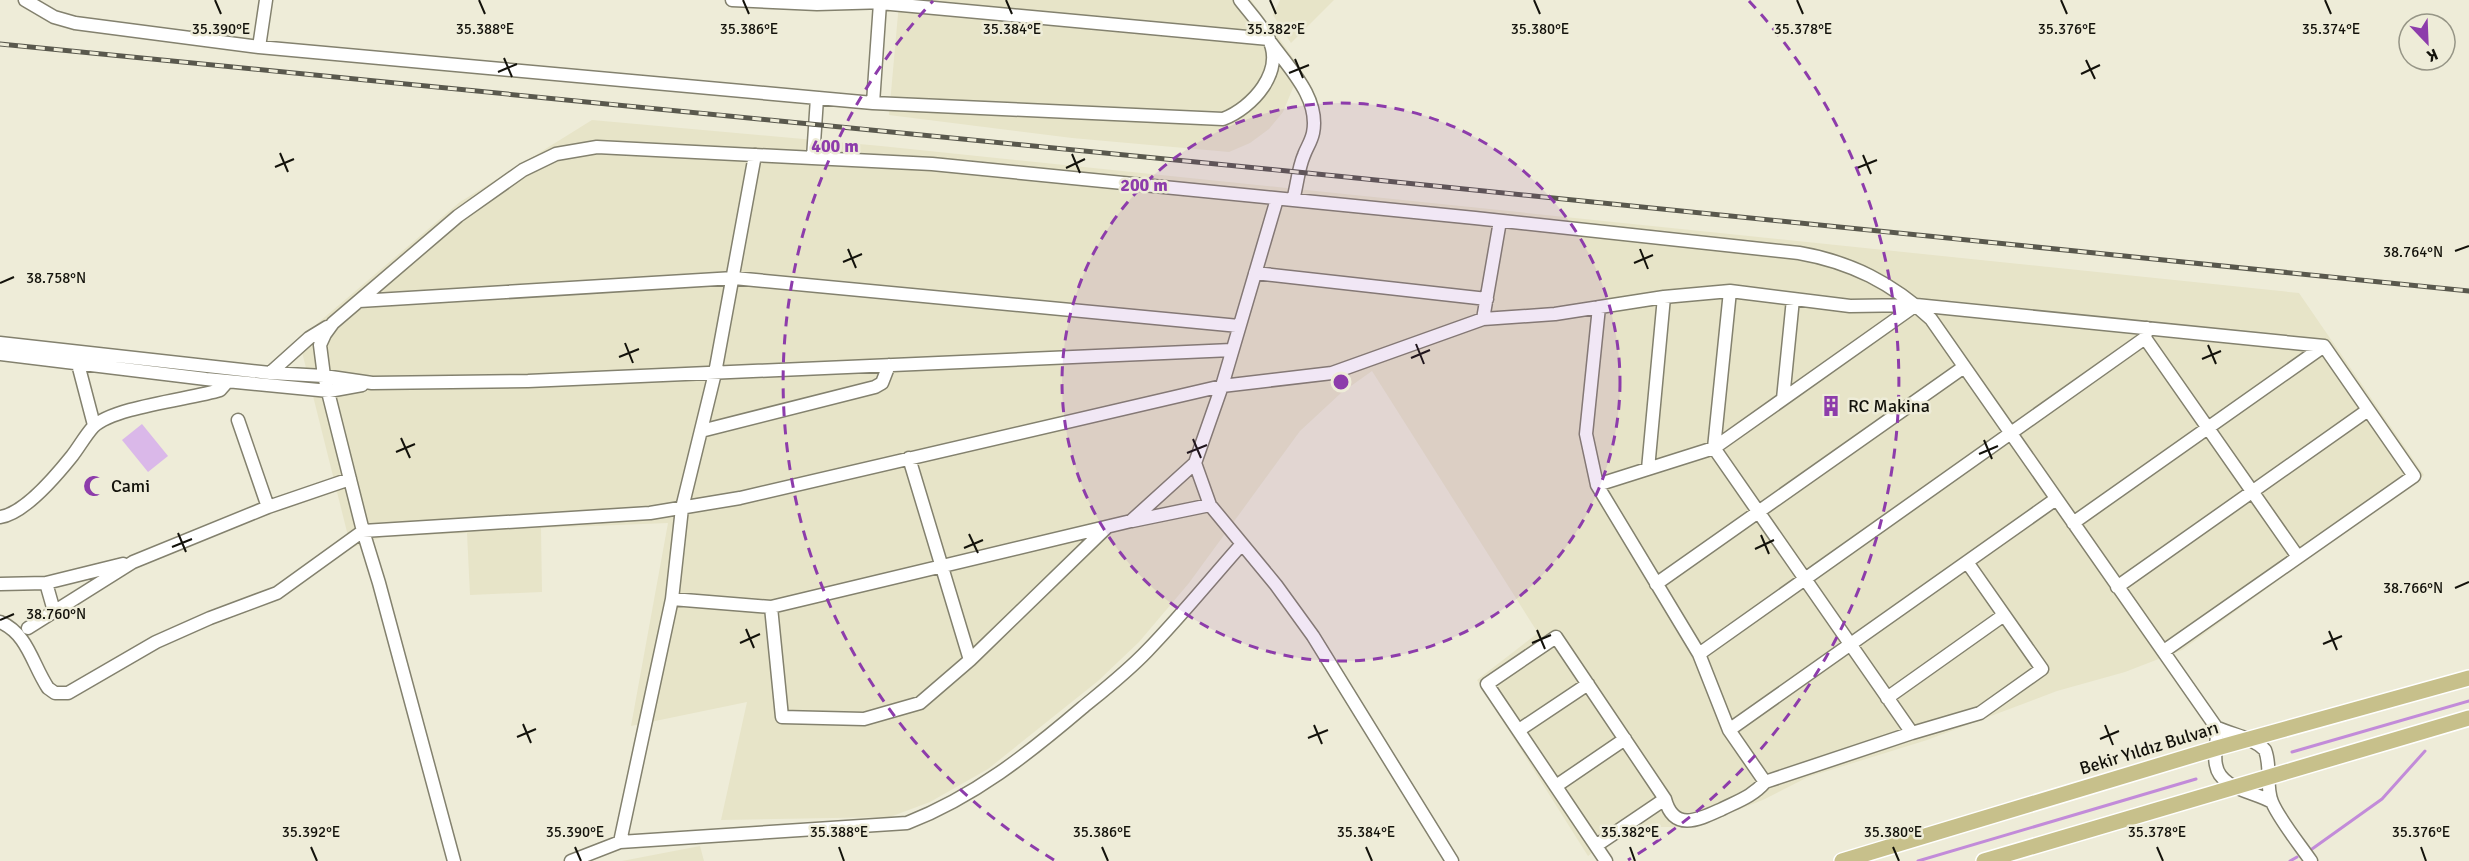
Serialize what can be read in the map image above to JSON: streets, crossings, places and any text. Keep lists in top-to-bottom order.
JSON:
{
  "streets": {
    "main road": ["Bekir Yıldız Bulvarı"]
  },
  "places": {
    "building": ["RC Makina"],
    "mosque": ["Cami"]
  },
  "north": "bottom right",
  "coordinates": [
    "35.390°E",
    "35.388°E",
    "35.386°E",
    "35.384°E",
    "35.382°E",
    "35.380°E",
    "35.378°E",
    "35.376°E",
    "35.374°E",
    "38.764°N",
    "38.758°N",
    "38.766°N",
    "38.760°N",
    "35.392°E"
  ],
  "rings": ["400 m", "200 m"]
}
